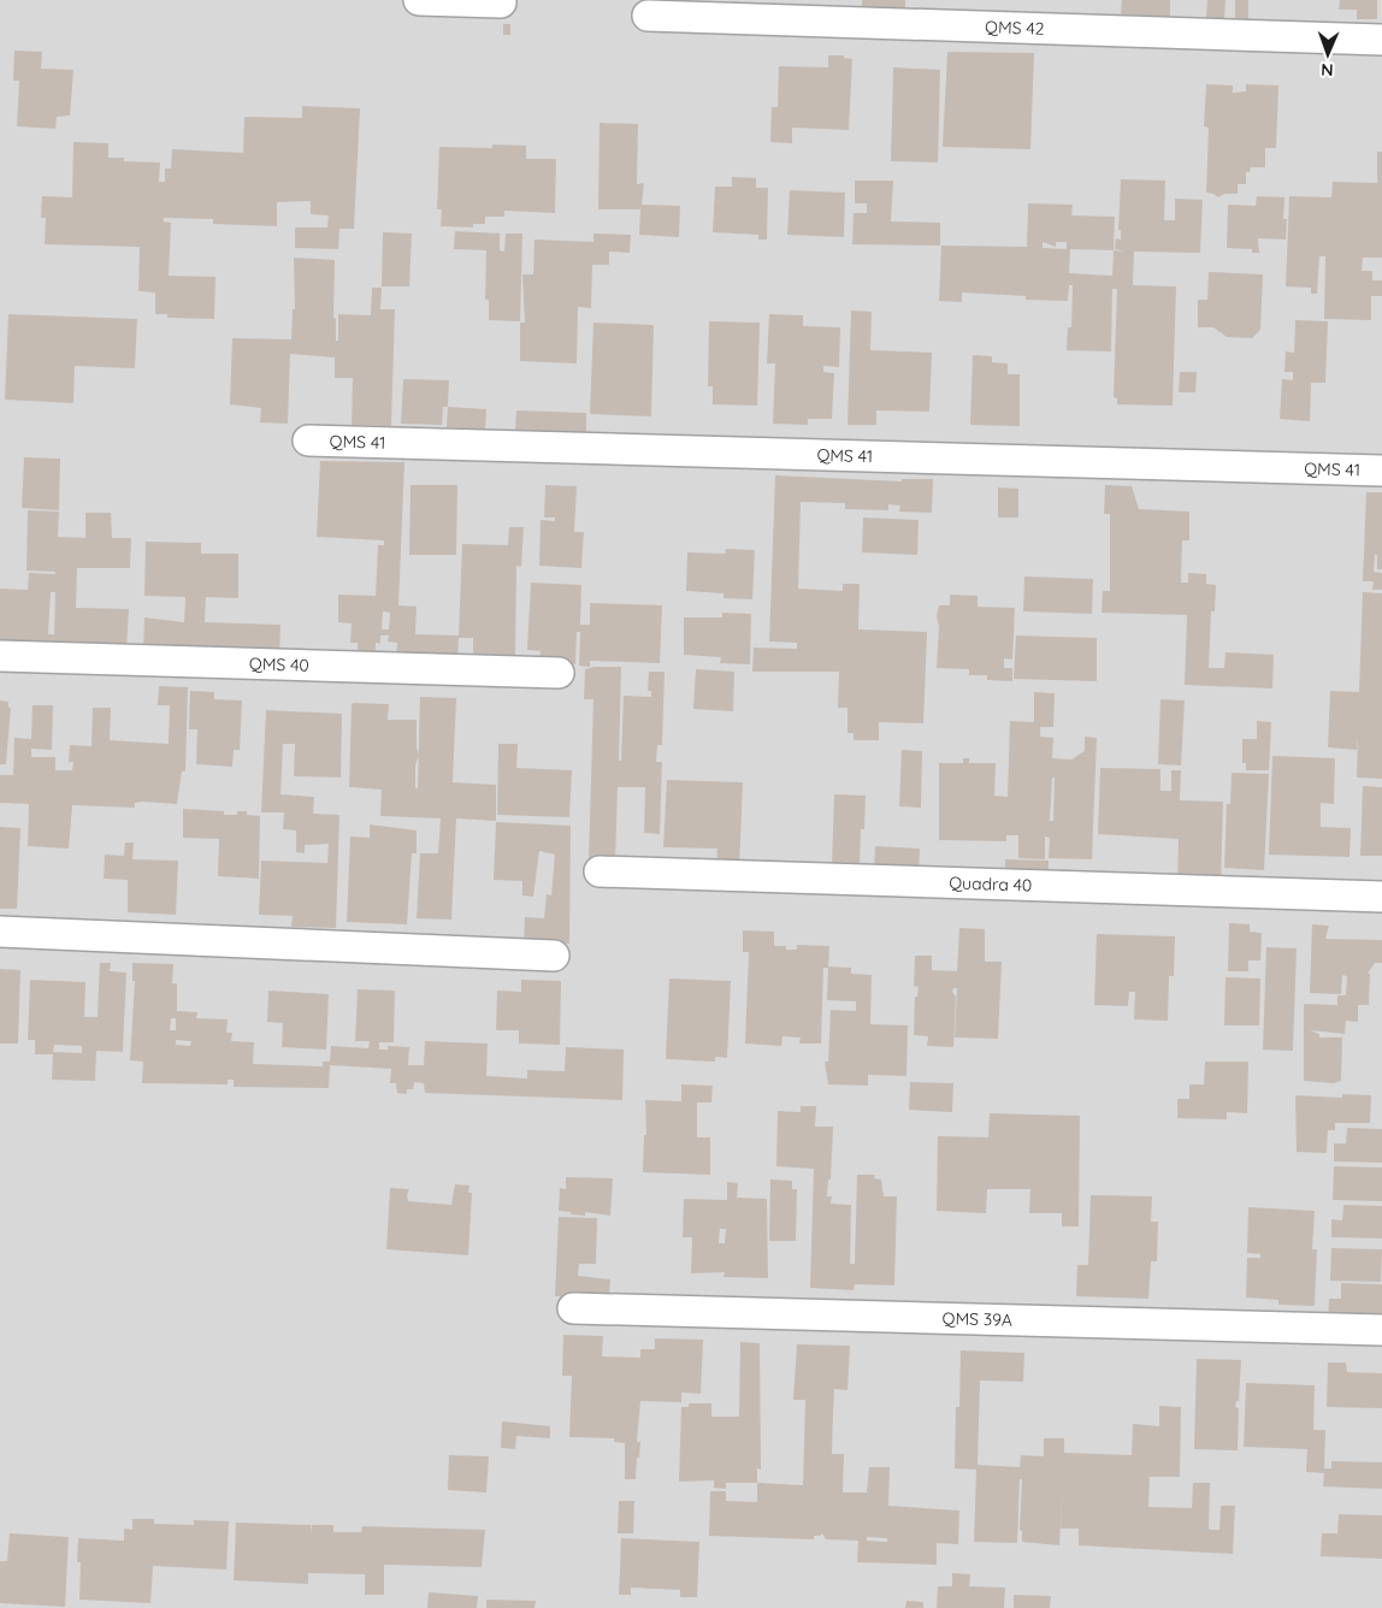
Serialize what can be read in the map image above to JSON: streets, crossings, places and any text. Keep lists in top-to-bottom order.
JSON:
{
  "streets": {
    "street": [
      "QMS 42",
      "QMS 41",
      "QMS 40",
      "Quadra 40",
      "QMS 39A"
    ]
  },
  "north": "bottom"
}
